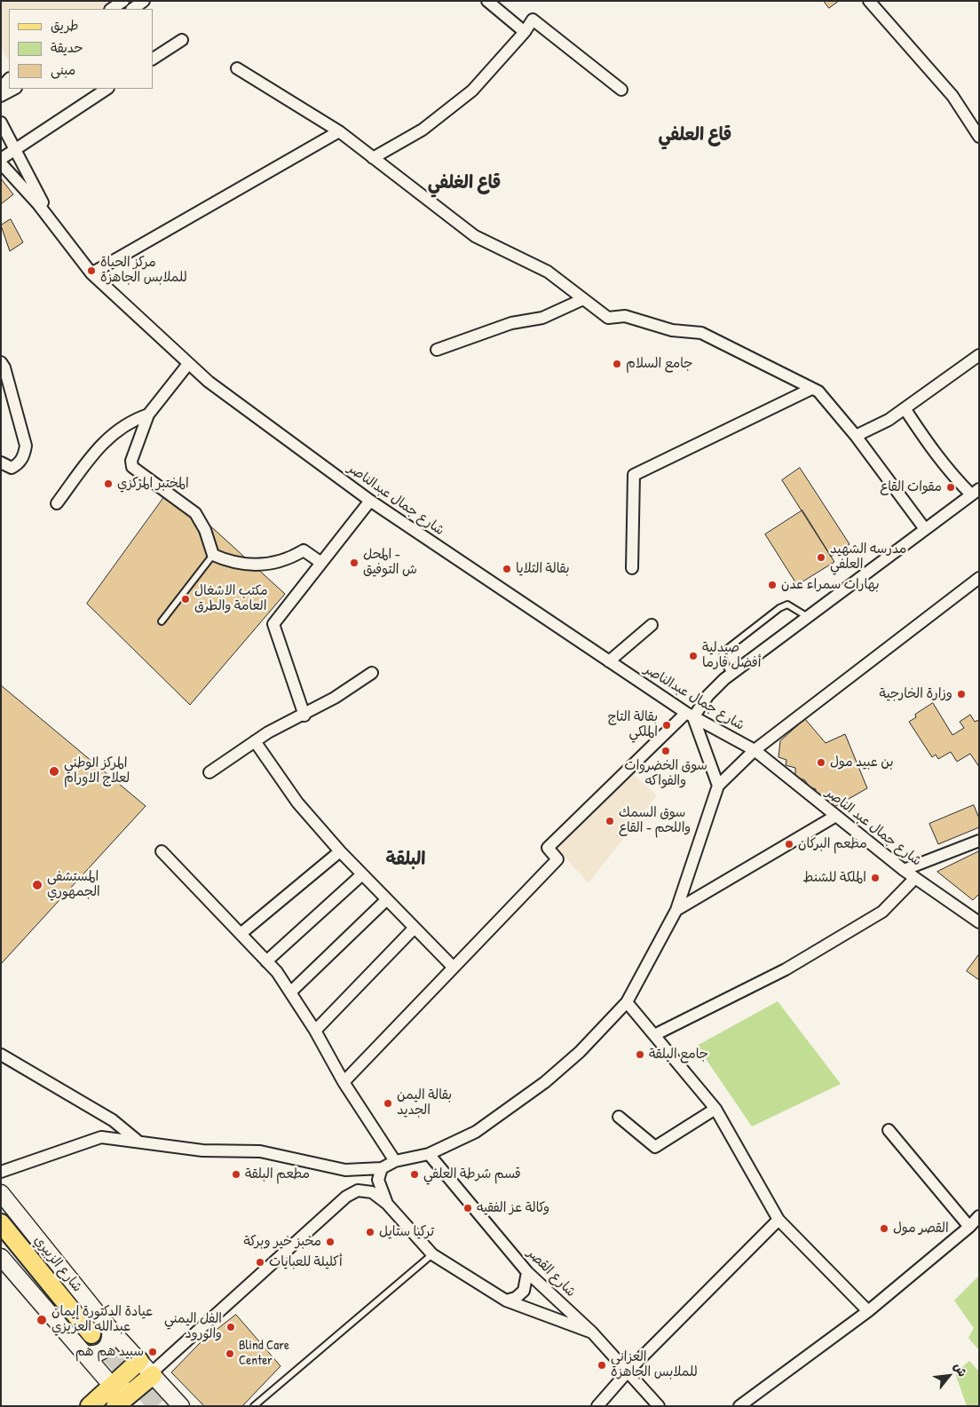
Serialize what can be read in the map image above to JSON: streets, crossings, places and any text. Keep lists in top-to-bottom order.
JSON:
{
  "streets": {
    "main road": ["شارع الزبيري"],
    "street": ["شارع جمال عبدالناصر", "شارع جمال عبد الناصر", "شارع القصر"]
  },
  "crossings": [
    ["شارع جمال عبدالناصر", "شارع جمال عبد الناصر"]
  ],
  "districts": ["قاع العلفي", "قاع الغلفي", "البلقة"],
  "places": [
    "مركز الحياة للملابس الجاهزة",
    "جامع السلام",
    "المختبر المركزي",
    "مقوات القاع",
    "مدرسه الشهيد العلفي",
    "المحل - ش التوفيق",
    "بقالة الثلايا",
    "بهارات سمراء عدن",
    "مكتب الاشغال العامة والطرق",
    "صيدلية أفضل فارما",
    "وزارة الخارجية",
    "بقالة التاج الملكي",
    "سوق الخضروات والفواكه",
    "بن عبيد مول",
    "المركز الوطني لعلاج الاورام",
    "سوق السمك واللحم - القاع",
    "مطعم البركان",
    "الملكة للشنط",
    "المستشفى الجمهوري",
    "جامع البلقة",
    "بقالة اليمن الجديد",
    "مطعم البلقة",
    "قسم شرطة العلفي",
    "وكالة عز الفقيه",
    "القصر مول",
    "تركيا ستايل",
    "مخبز خير وبركة",
    "أكليلة للعبايات",
    "عيادة الدكتورة إيمان عبدالله العزيزي",
    "الفل اليمني والورود",
    "سبيد هم هم",
    "Blind Care Center",
    "العزاني للملابس الجاهزة"
  ],
  "legend": ["طريق", "حديقة", "مبنى"],
  "north": "top right"
}
